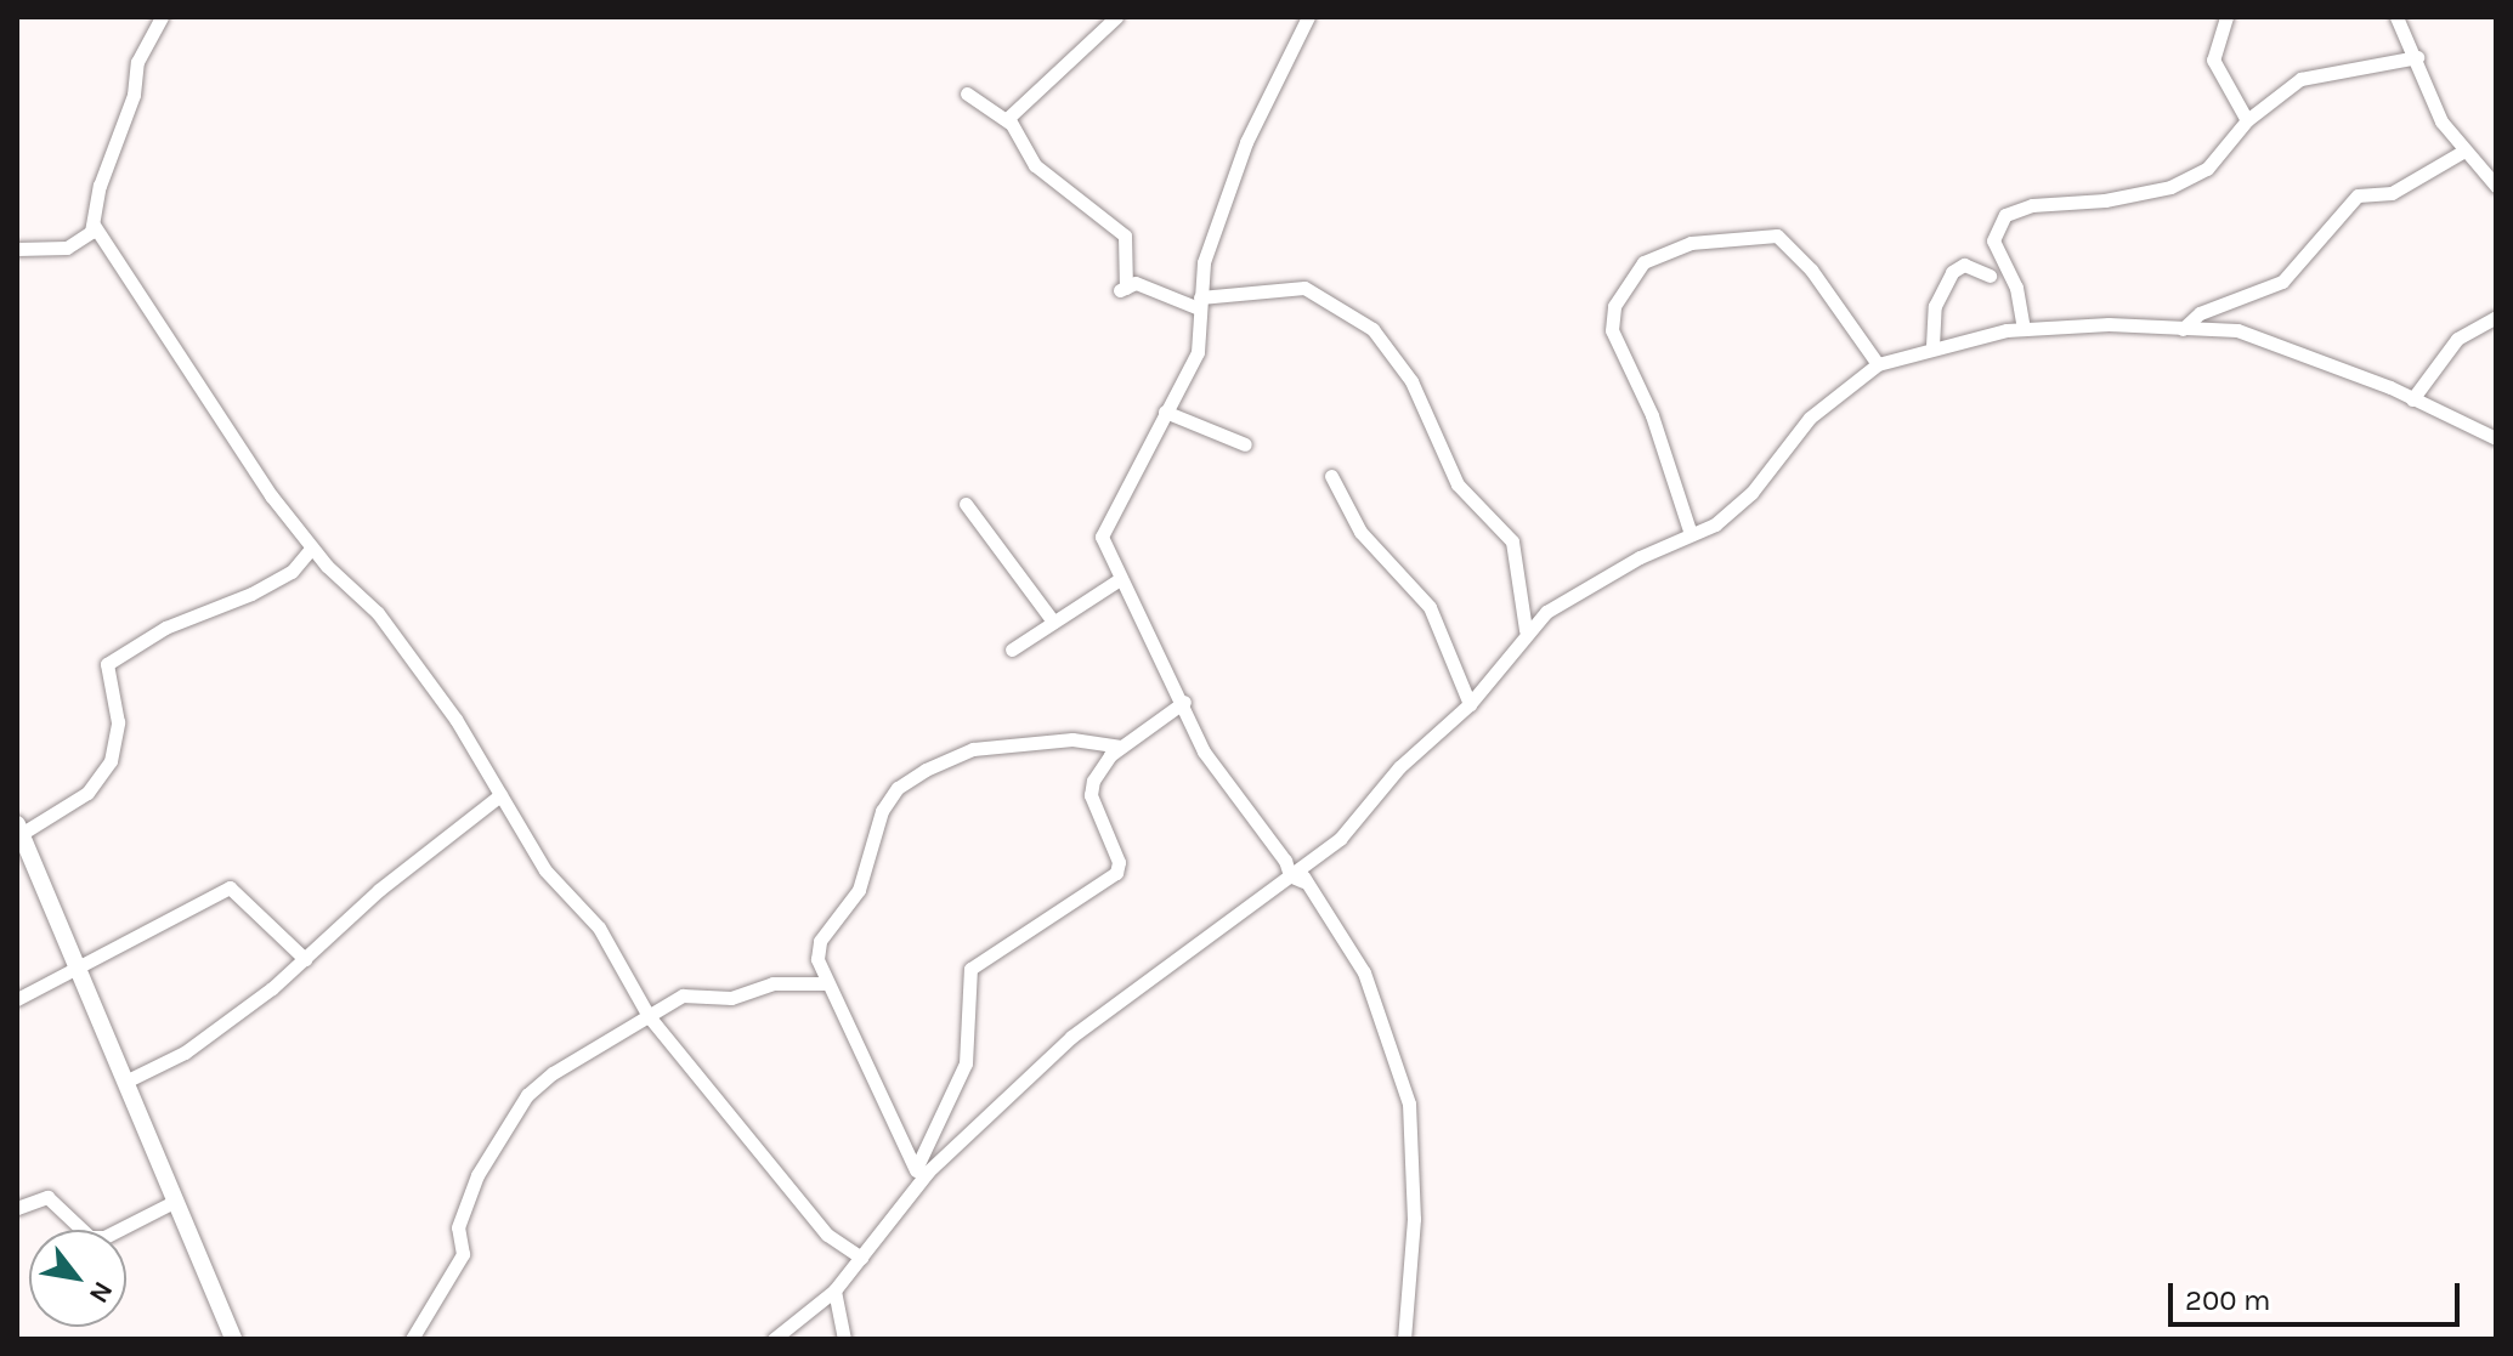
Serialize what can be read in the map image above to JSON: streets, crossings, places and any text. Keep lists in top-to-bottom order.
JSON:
{
  "scale_bar": "200 m",
  "north": "bottom right"
}
